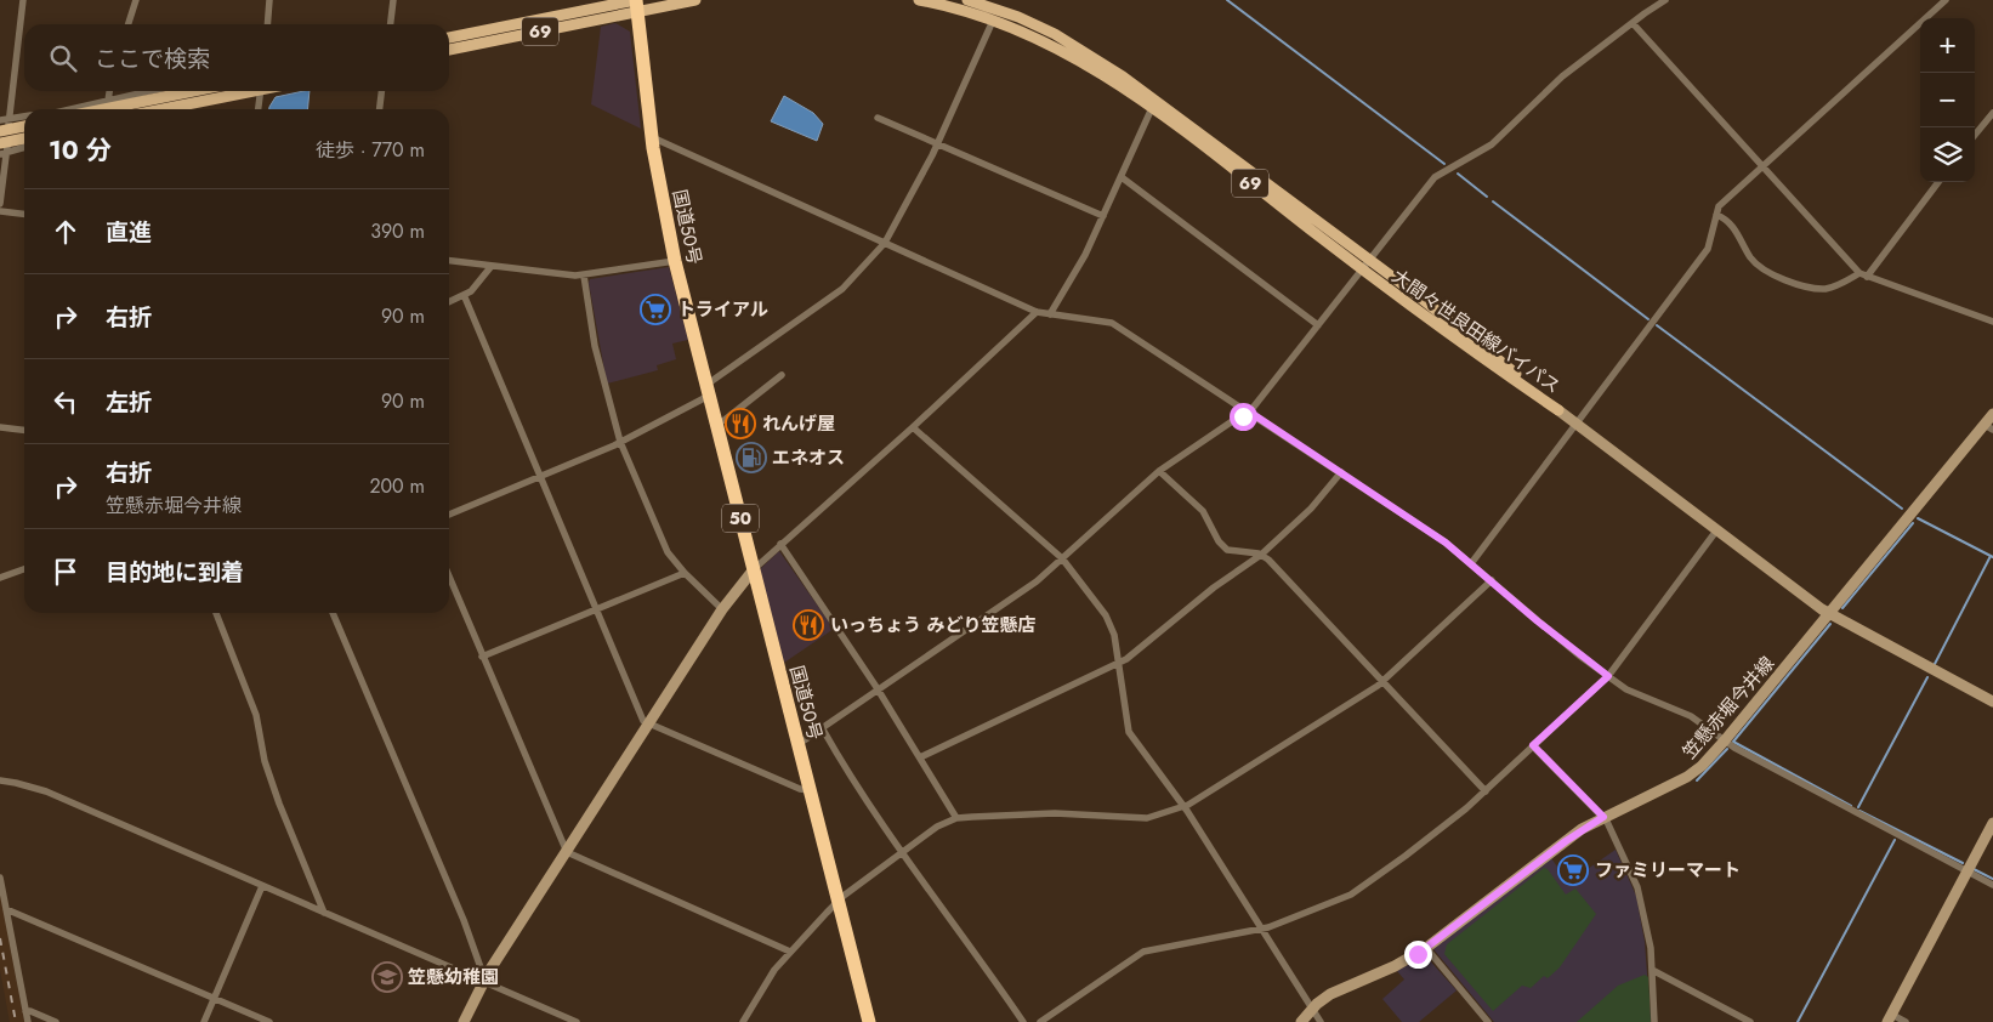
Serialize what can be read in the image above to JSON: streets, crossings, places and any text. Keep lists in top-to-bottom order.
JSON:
{
  "streets": {
    "highway": ["国道50号", "50"],
    "main road": ["69", "大間々世良田線バイパス"],
    "street": ["笠懸赤堀今井線"]
  },
  "crossings": [
    ["69", "国道50号"]
  ],
  "places": {
    "supermarket": ["トライアル", "ファミリーマート"],
    "restaurant": ["れんげ屋", "いっちょう みどり笠懸店"],
    "fuel station": ["エネオス"],
    "school or university": ["笠懸幼稚園"]
  },
  "page": {
    "map_buttons": ["+", "−"],
    "search": "ここで検索",
    "heading": ["10 分", "徒歩 · 770 m"],
    "list": [
      ["直進", "390 m"],
      ["右折", "90 m"],
      ["左折", "90 m"],
      ["右折", "笠懸赤堀今井線", "200 m"],
      "目的地に到着"
    ]
  }
}
